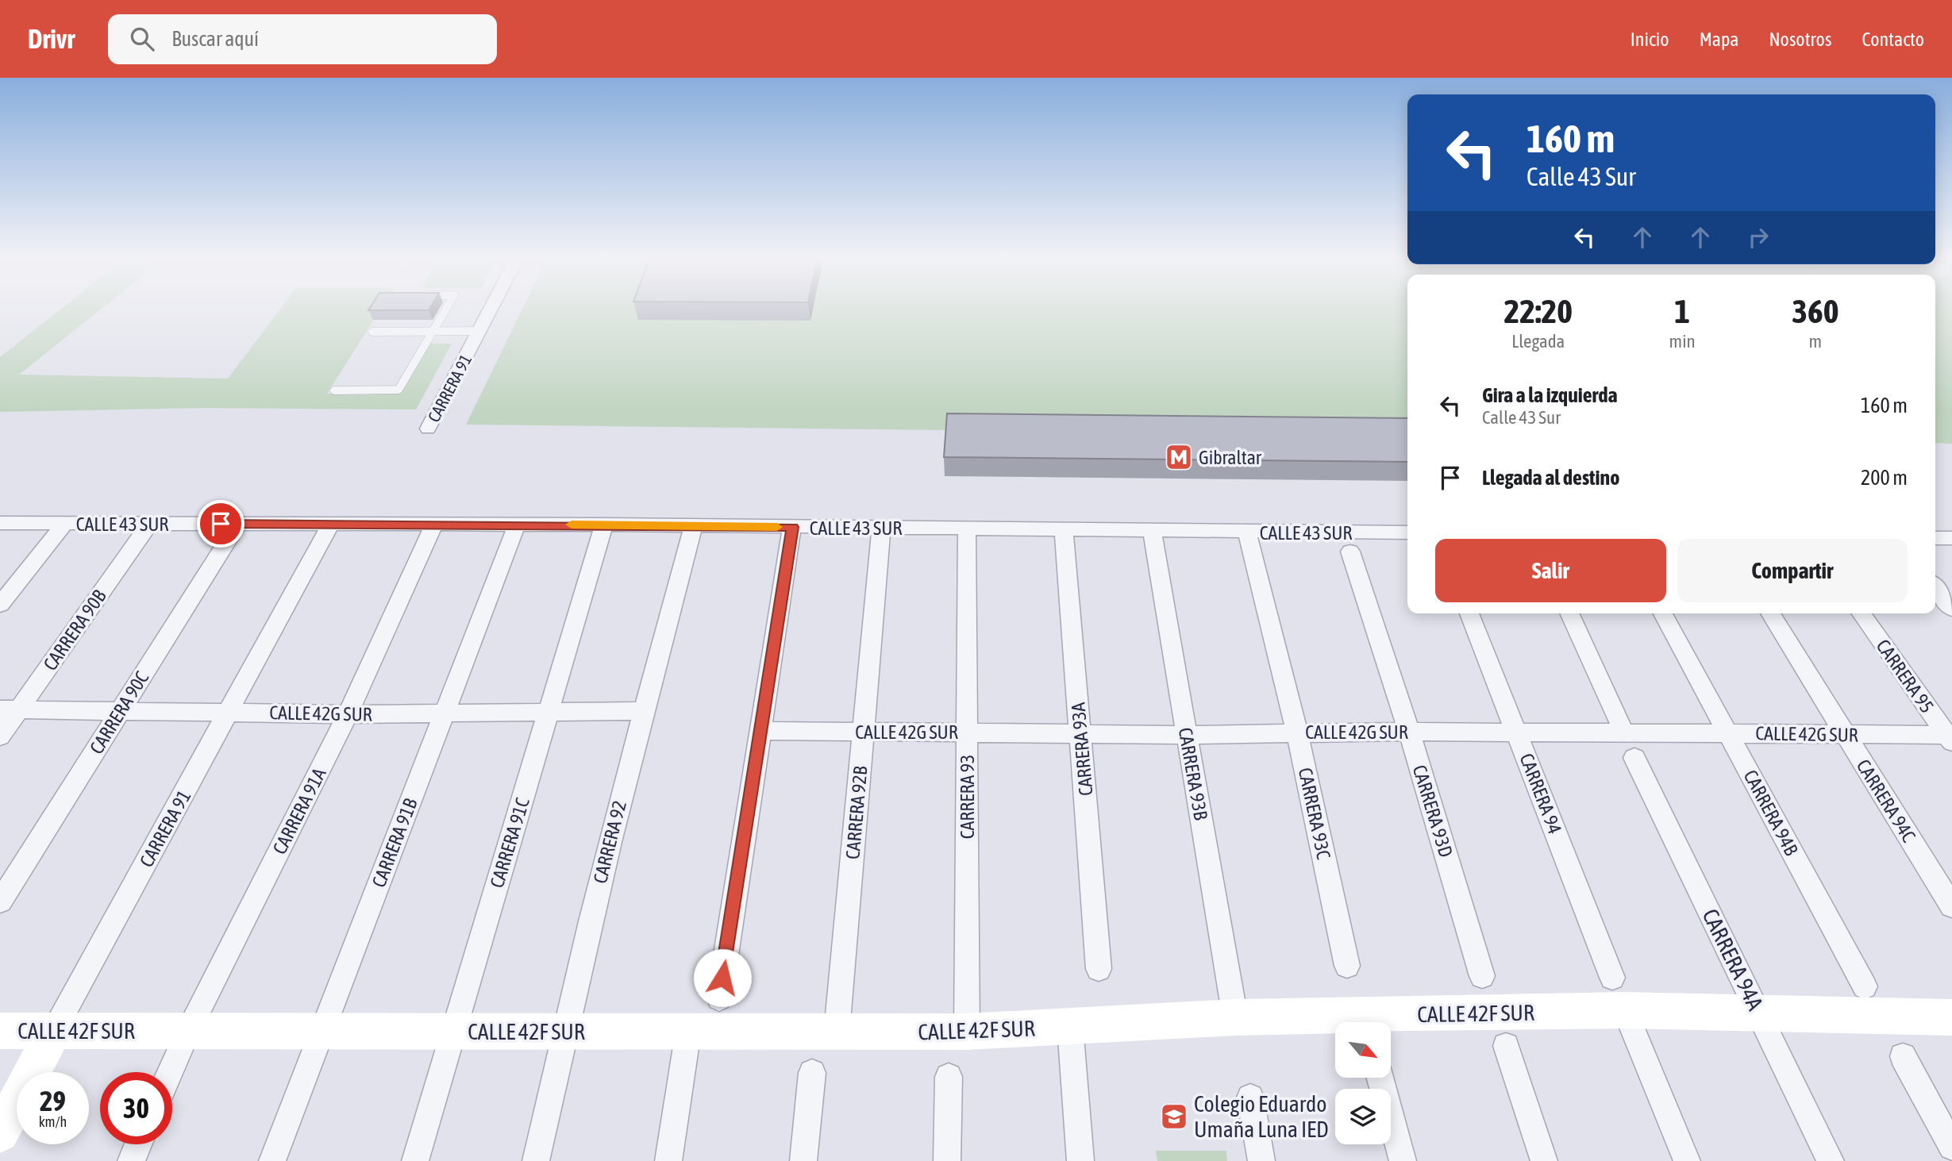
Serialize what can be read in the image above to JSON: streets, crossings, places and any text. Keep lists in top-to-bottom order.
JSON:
{
  "streets": {
    "street": [
      "CARRERA 91",
      "CALLE 43 SUR",
      "CARRERA 90B",
      "CARRERA 95",
      "CARRERA 90C",
      "CALLE 42G SUR",
      "CARRERA 93A",
      "CARRERA 93B",
      "CARRERA 94",
      "CARRERA 93",
      "CARRERA 94C",
      "CARRERA 91A",
      "CARRERA 93D",
      "CARRERA 92B",
      "CARRERA 94B",
      "CARRERA 93C",
      "CARRERA 92",
      "CARRERA 91B",
      "CARRERA 91C",
      "CARRERA 94A",
      "CALLE 42F SUR"
    ]
  },
  "crossings": [
    ["CARRERA 91", "CALLE 43 SUR"],
    ["CARRERA 91", "CALLE 42G SUR"],
    ["CARRERA 91", "CALLE 42F SUR"],
    ["CALLE 43 SUR", "CARRERA 90B"],
    ["CALLE 43 SUR", "CARRERA 90C"],
    ["CALLE 43 SUR", "CARRERA 93A"],
    ["CALLE 43 SUR", "CARRERA 93B"],
    ["CALLE 43 SUR", "CARRERA 93"],
    ["CALLE 43 SUR", "CARRERA 91A"],
    ["CALLE 43 SUR", "CARRERA 92B"],
    ["CALLE 43 SUR", "CARRERA 93C"],
    ["CALLE 43 SUR", "CARRERA 92"],
    ["CALLE 43 SUR", "CARRERA 91B"],
    ["CALLE 43 SUR", "CARRERA 91C"],
    ["CARRERA 90B", "CALLE 42G SUR"],
    ["CARRERA 95", "CALLE 42G SUR"],
    ["CARRERA 90C", "CALLE 42G SUR"],
    ["CALLE 42G SUR", "CARRERA 93A"],
    ["CALLE 42G SUR", "CARRERA 93B"],
    ["CALLE 42G SUR", "CARRERA 94"],
    ["CALLE 42G SUR", "CARRERA 93"],
    ["CALLE 42G SUR", "CARRERA 94C"],
    ["CALLE 42G SUR", "CARRERA 91A"],
    ["CALLE 42G SUR", "CARRERA 93D"],
    ["CALLE 42G SUR", "CARRERA 92B"],
    ["CALLE 42G SUR", "CARRERA 94B"],
    ["CALLE 42G SUR", "CARRERA 93C"],
    ["CALLE 42G SUR", "CARRERA 92"],
    ["CALLE 42G SUR", "CARRERA 91B"],
    ["CALLE 42G SUR", "CARRERA 91C"],
    ["CARRERA 93B", "CALLE 42F SUR"],
    ["CARRERA 94", "CALLE 42F SUR"],
    ["CARRERA 93", "CALLE 42F SUR"],
    ["CARRERA 91A", "CALLE 42F SUR"],
    ["CARRERA 92B", "CALLE 42F SUR"],
    ["CARRERA 92", "CALLE 42F SUR"],
    ["CARRERA 91B", "CALLE 42F SUR"],
    ["CARRERA 91C", "CALLE 42F SUR"],
    ["CARRERA 94A", "CALLE 42F SUR"]
  ],
  "places": {
    "metro station": ["Gibraltar"],
    "school or university": ["Colegio Eduardo Umaña Luna IED"]
  },
  "north": "bottom right",
  "page": {
    "header": "Drivr",
    "search": "Buscar aquí",
    "nav": [
      "Inicio",
      "Mapa",
      "Nosotros",
      "Contacto"
    ],
    "turn": ["160 m", "Calle 43 Sur"],
    "eta": [
      "22:20",
      "Llegada",
      "1",
      "min",
      "360",
      "m"
    ],
    "list": [
      {
        "name": "Gira a la izquierda",
        "note": "Calle 43 Sur",
        "value": "160 m"
      },
      {
        "name": "Llegada al destino",
        "value": "200 m"
      }
    ],
    "buttons": ["Salir", "Compartir"],
    "speed": "29 km/h",
    "limit": "30"
  }
}
